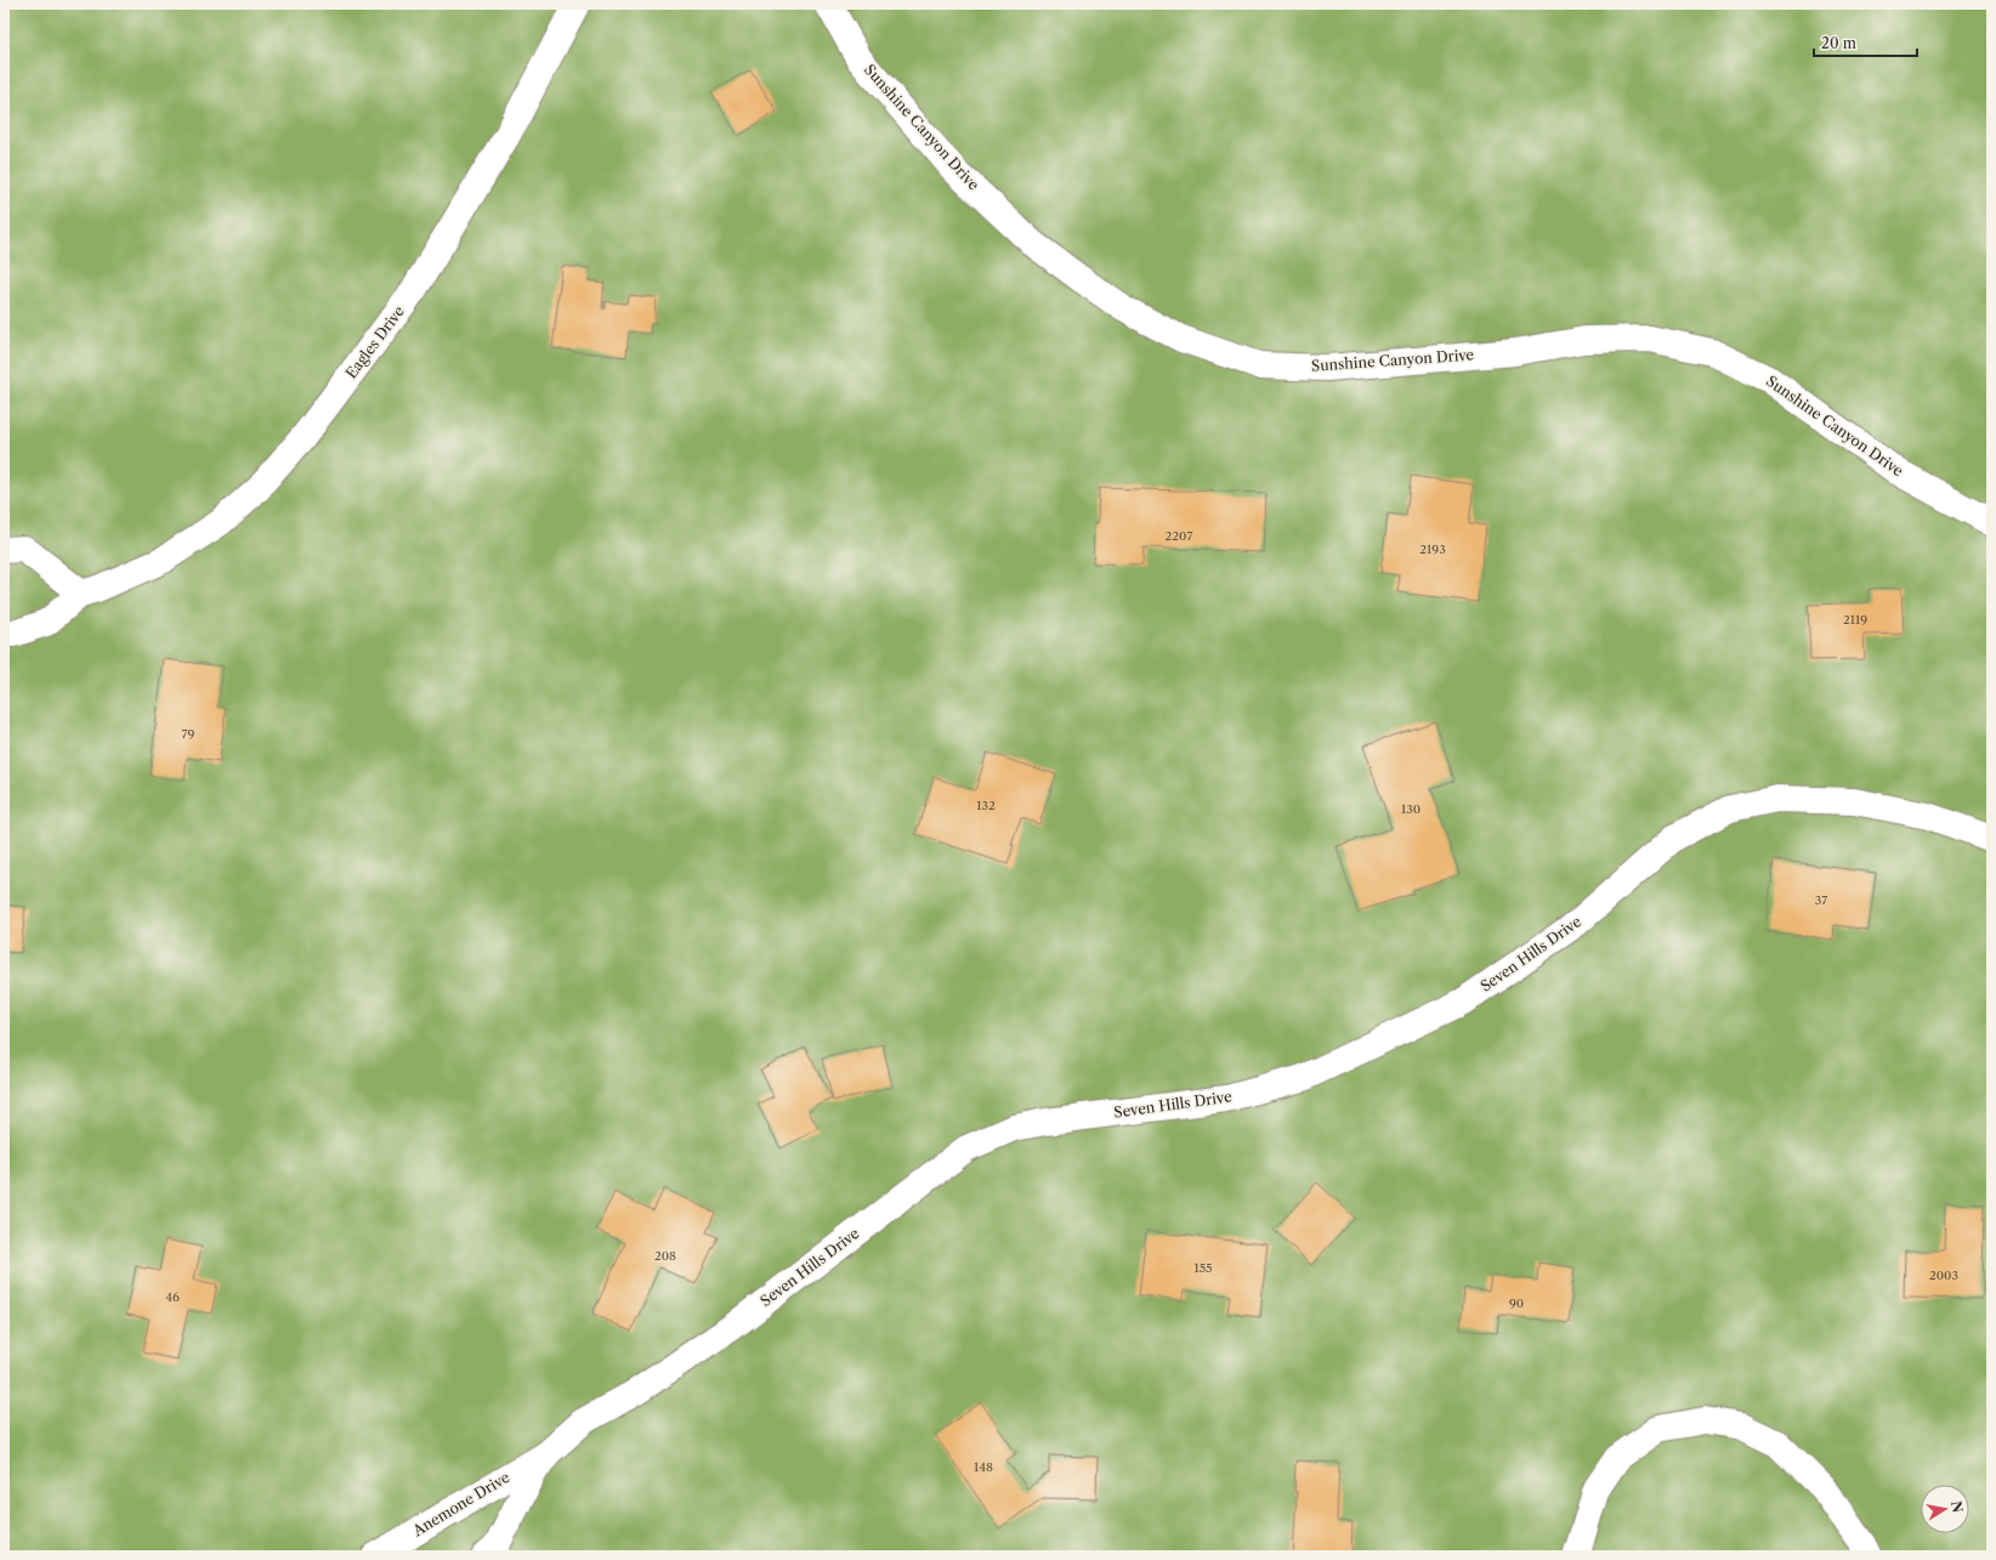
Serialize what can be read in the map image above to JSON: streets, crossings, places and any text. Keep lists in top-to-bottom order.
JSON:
{
  "streets": {
    "street": [
      "Sunshine Canyon Drive",
      "Eagles Drive",
      "Seven Hills Drive",
      "Anemone Drive"
    ]
  },
  "crossings": [
    ["Seven Hills Drive", "Anemone Drive"]
  ],
  "house_numbers": [
    "2207",
    "2193",
    "2119",
    "79",
    "132",
    "130",
    "37",
    "208",
    "155",
    "2003",
    "46",
    "90",
    "148"
  ],
  "scale_bar": "20 m",
  "north": "right"
}
